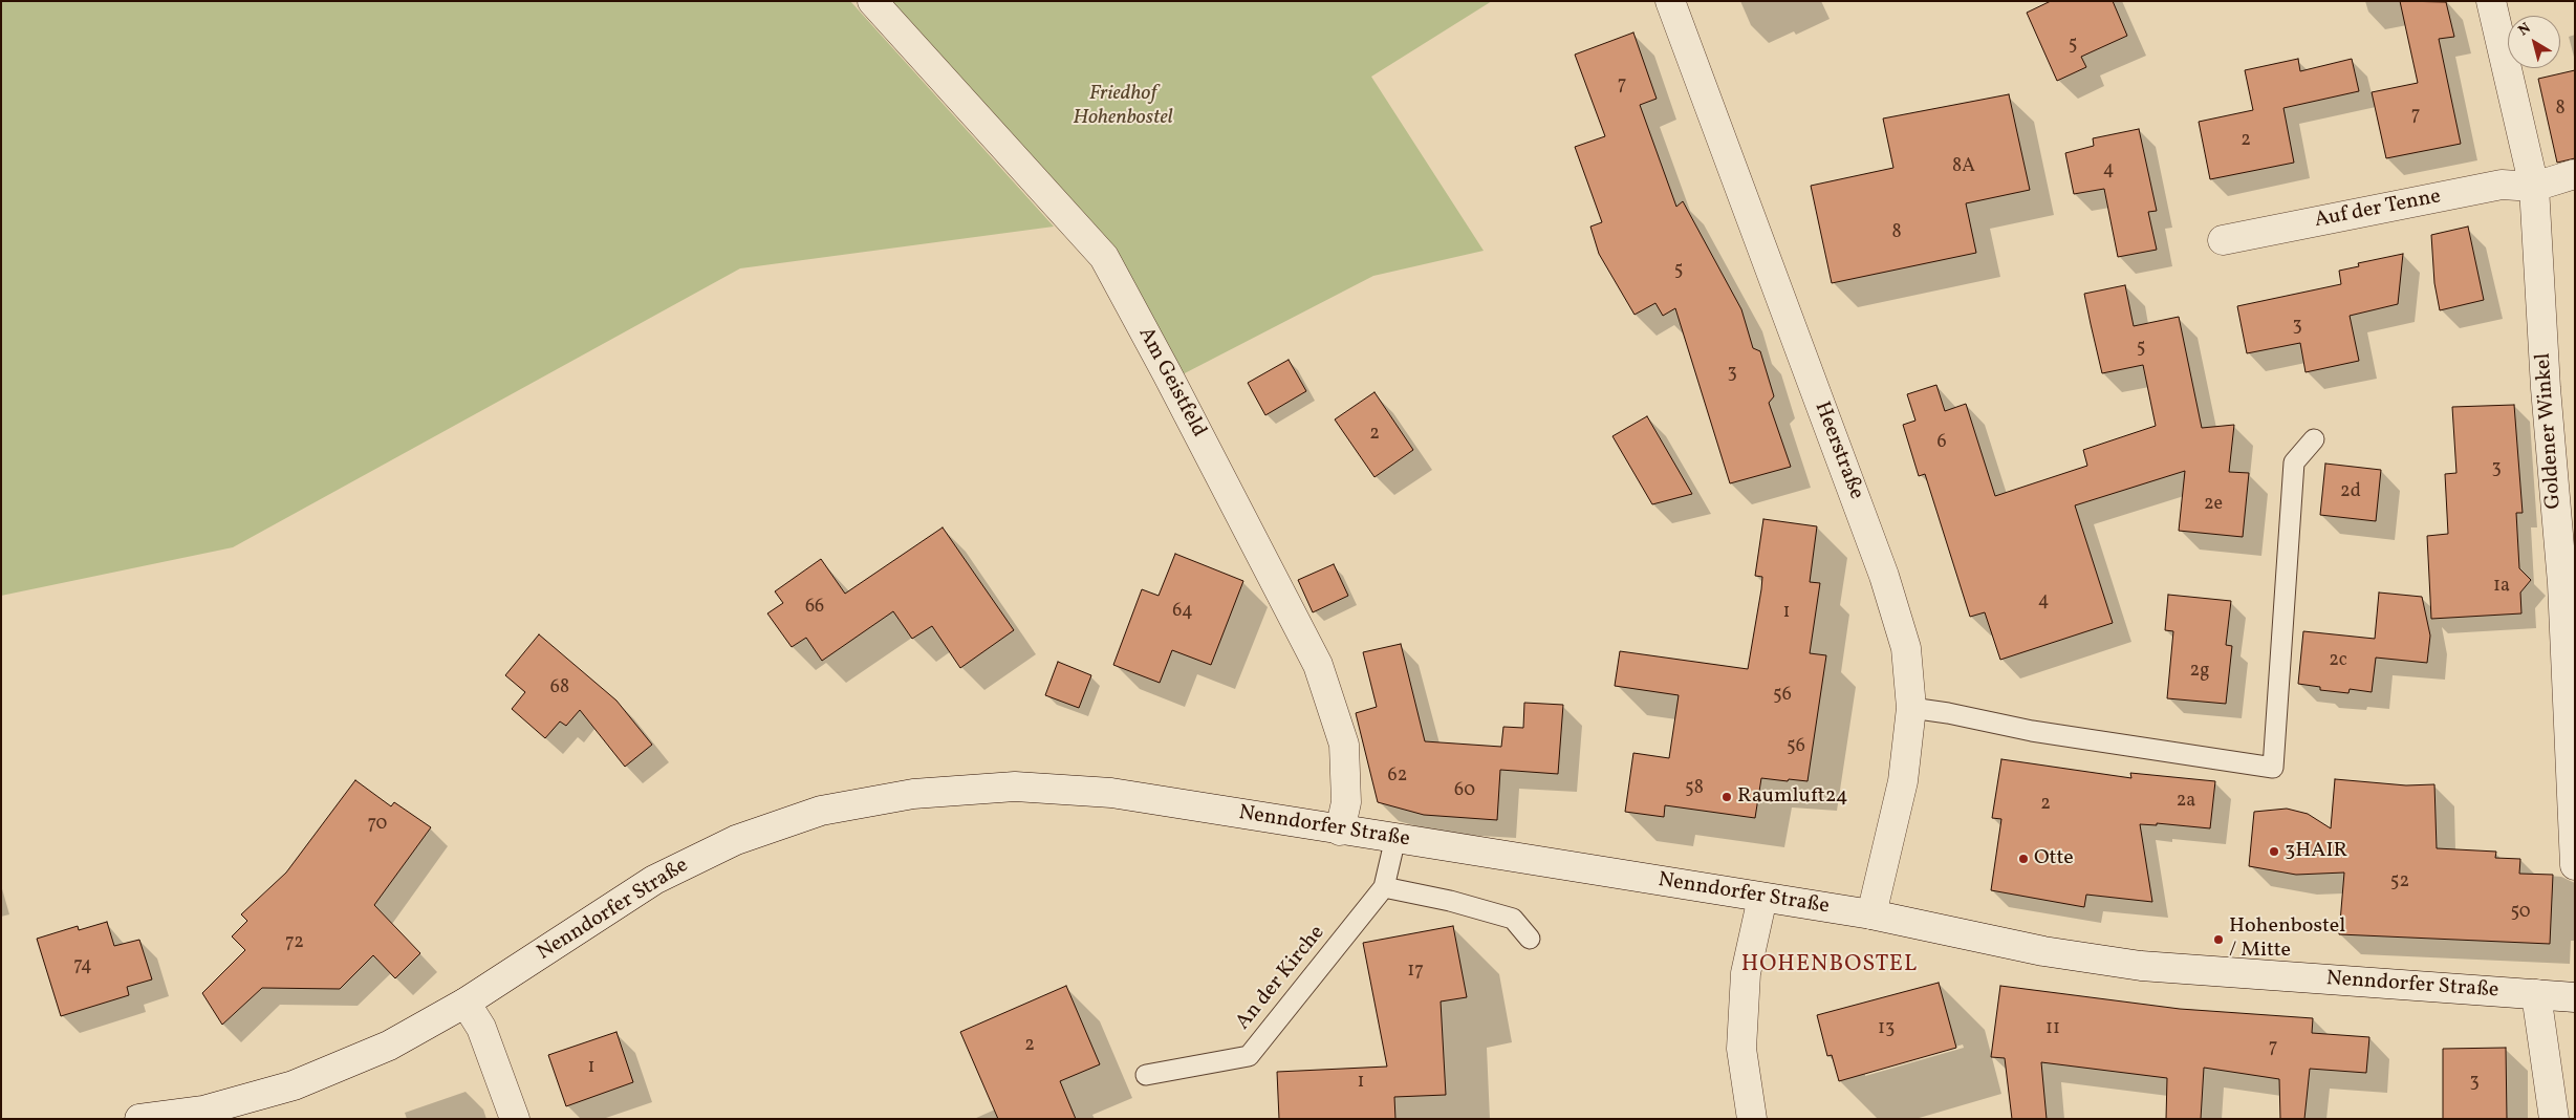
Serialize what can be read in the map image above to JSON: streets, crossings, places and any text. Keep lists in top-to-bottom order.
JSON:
{
  "streets": {
    "street": [
      "Auf der Tenne",
      "Am Geistfeld",
      "Goldener Winkel",
      "Heerstraße",
      "Nenndorfer Straße"
    ],
    "lane": ["An der Kirche"]
  },
  "crossings": [
    ["Auf der Tenne", "Goldener Winkel"],
    ["Am Geistfeld", "Nenndorfer Straße"],
    ["Heerstraße", "Nenndorfer Straße"],
    ["Nenndorfer Straße", "An der Kirche"]
  ],
  "districts": ["HOHENBOSTEL"],
  "parks": ["Friedhof Hohenbostel"],
  "places": [
    "Raumluft24",
    "3HAIR",
    "Otte",
    "Hohenbostel / Mitte"
  ],
  "house_numbers": [
    "5",
    "7",
    "8",
    "7",
    "2",
    "8A",
    "4",
    "8",
    "5",
    "3",
    "5",
    "3",
    "2",
    "6",
    "3",
    "2d",
    "2e",
    "1a",
    "4",
    "66",
    "64",
    "1",
    "2c",
    "2g",
    "68",
    "56",
    "56",
    "62",
    "58",
    "60",
    "2a",
    "2",
    "70",
    "52",
    "50",
    "72",
    "74",
    "17",
    "13",
    "11",
    "2",
    "7",
    "1",
    "1",
    "3"
  ],
  "north": "top left"
}
